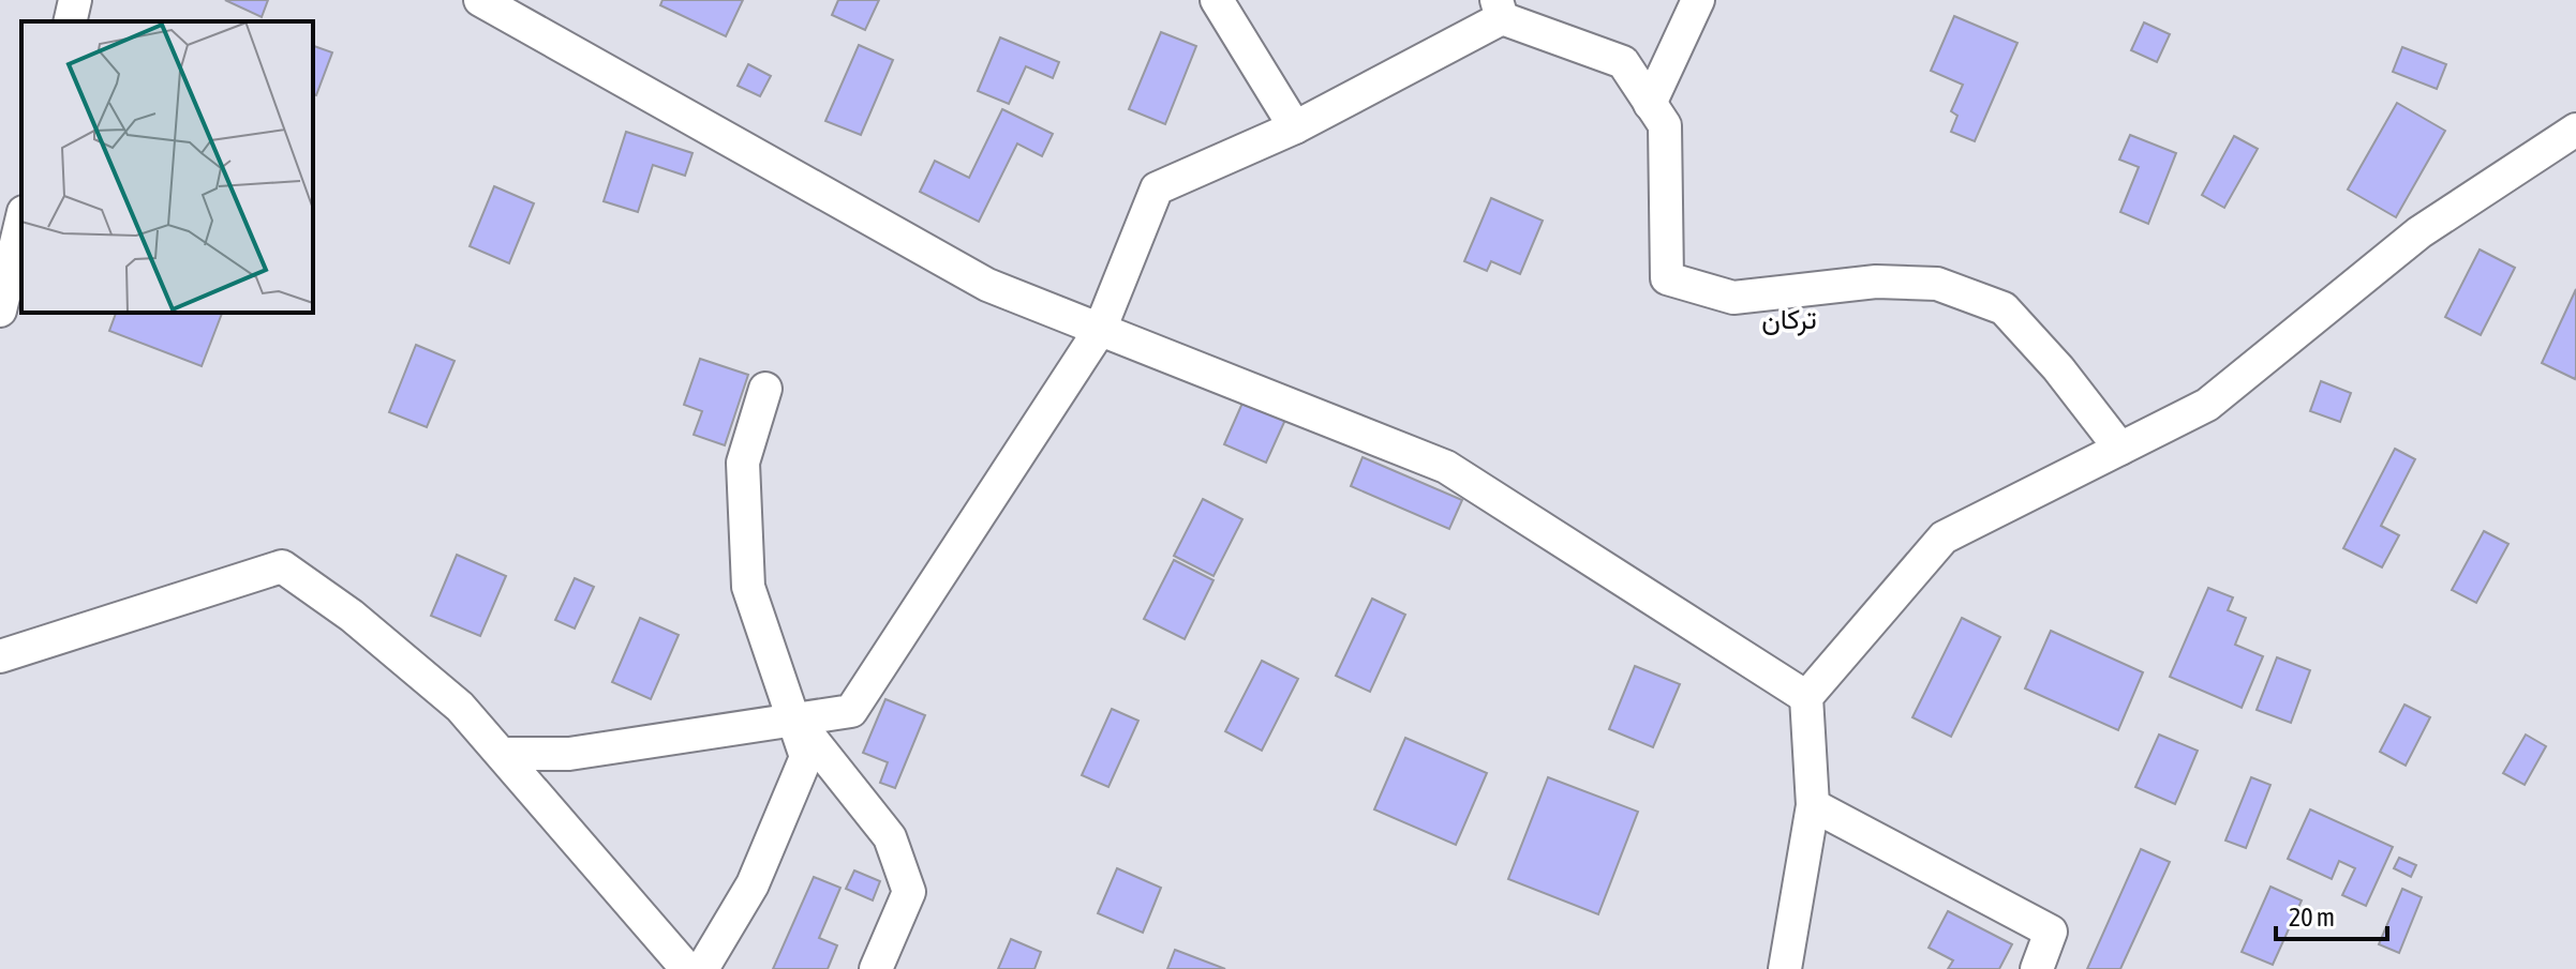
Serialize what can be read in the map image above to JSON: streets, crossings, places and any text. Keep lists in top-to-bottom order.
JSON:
{
  "districts": ["تركان"],
  "scale_bar": "20 m"
}
